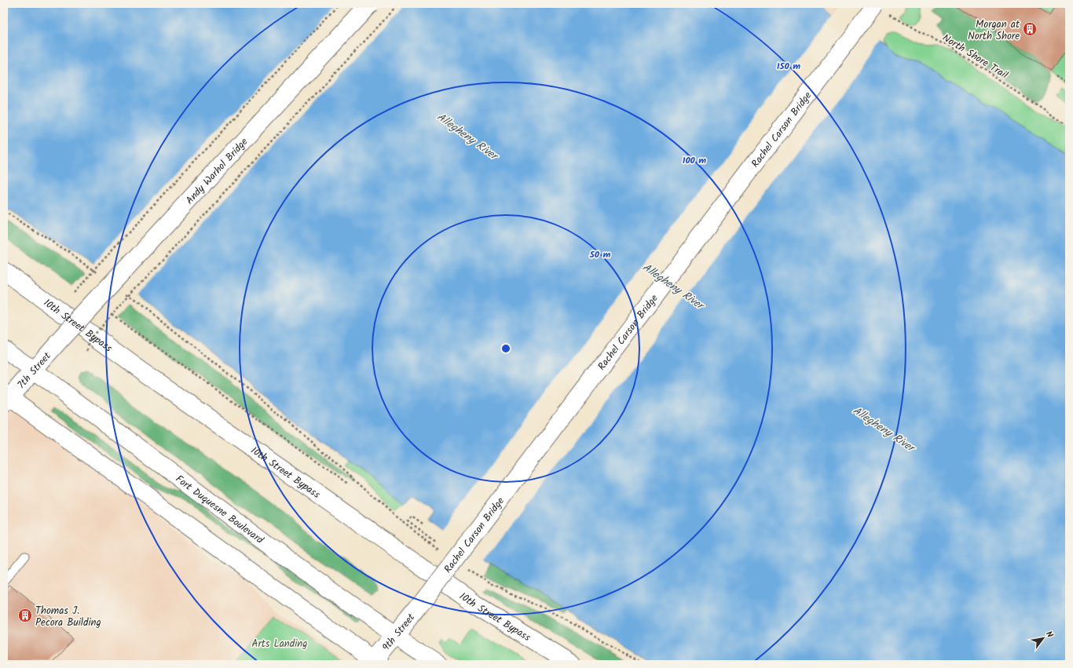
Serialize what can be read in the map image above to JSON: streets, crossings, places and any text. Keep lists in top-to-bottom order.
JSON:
{
  "streets": {
    "main road": [
      "Rachel Carson Bridge",
      "Andy Warhol Bridge",
      "10th Street Bypass",
      "7th Street",
      "Fort Duquesne Boulevard",
      "9th Street"
    ],
    "path": ["North Shore Trail"]
  },
  "crossings": [
    ["North Shore Trail", "Rachel Carson Bridge"],
    ["Rachel Carson Bridge", "9th Street"],
    ["Andy Warhol Bridge", "7th Street"],
    ["7th Street", "Fort Duquesne Boulevard"],
    ["Fort Duquesne Boulevard", "9th Street"]
  ],
  "water": ["Allegheny River"],
  "parks": ["Arts Landing"],
  "places": {
    "building": ["Morgan at North Shore", "Thomas J. Pecora Building"]
  },
  "north": "top right",
  "rings": ["150 m", "100 m", "50 m"]
}
